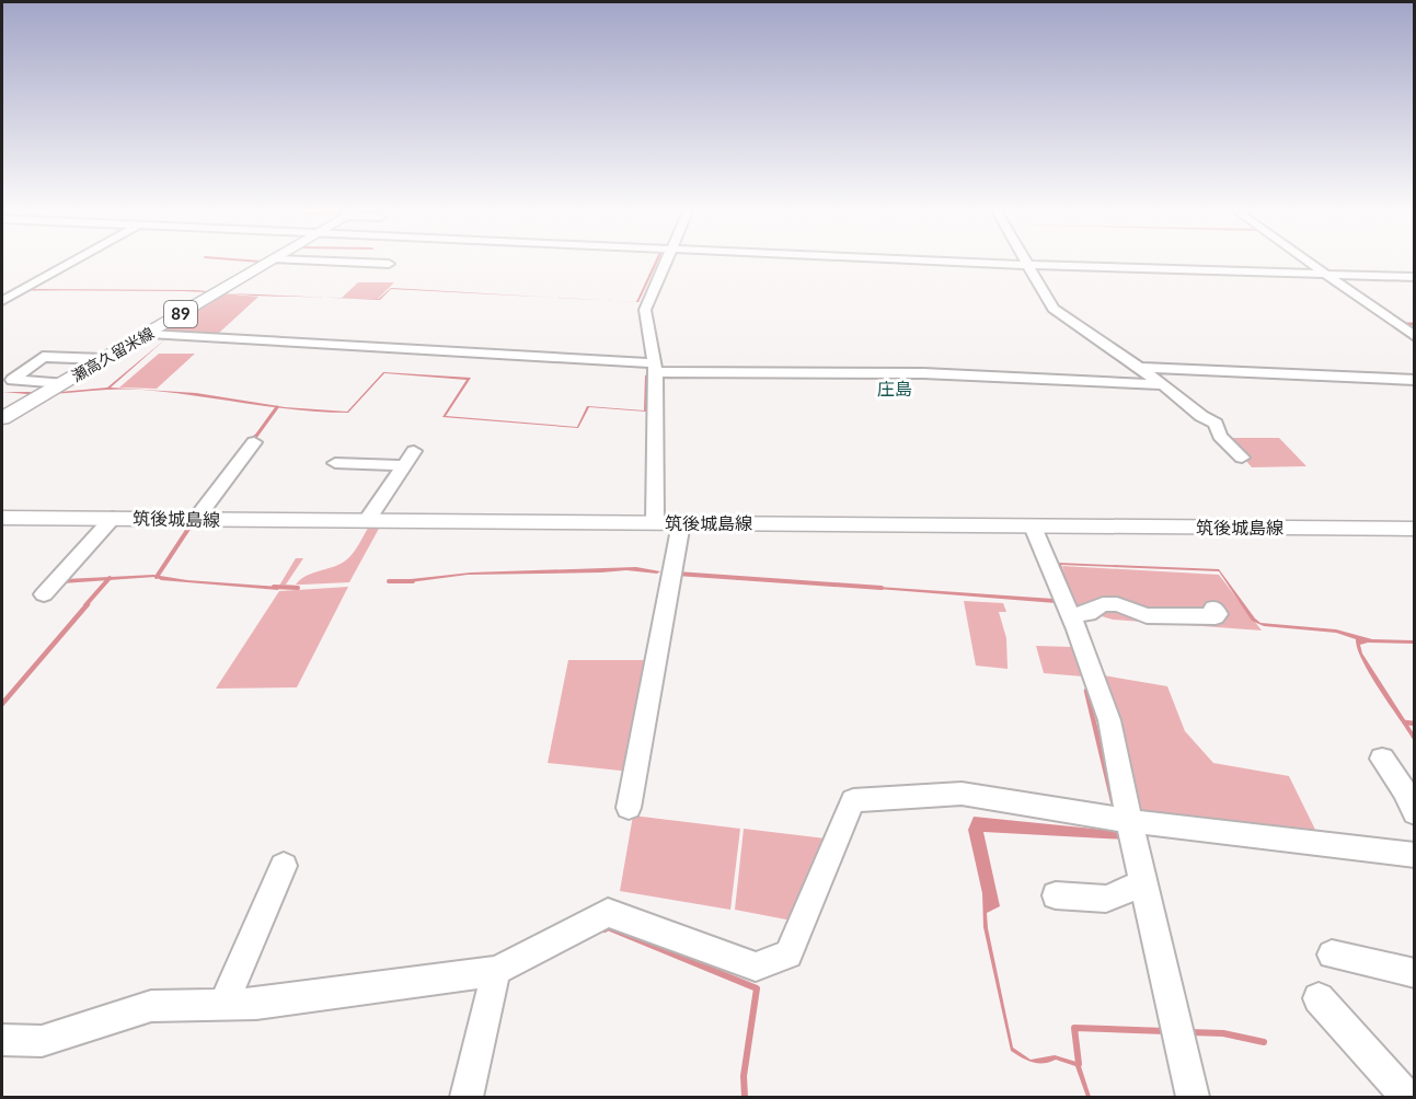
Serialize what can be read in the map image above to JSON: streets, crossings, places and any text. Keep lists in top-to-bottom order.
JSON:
{
  "streets": {
    "main road": ["89", "瀬高久留米線", "筑後城島線"]
  },
  "districts": ["庄島"]
}
